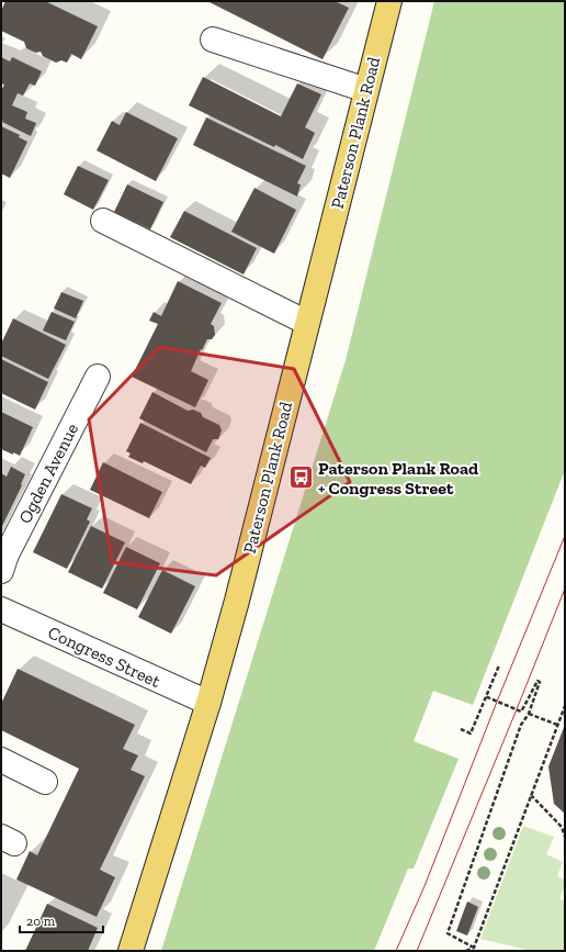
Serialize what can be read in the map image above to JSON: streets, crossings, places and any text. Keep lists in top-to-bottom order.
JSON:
{
  "streets": {
    "main road": ["Paterson Plank Road"],
    "street": ["Ogden Avenue", "Congress Street"]
  },
  "crossings": [
    ["Paterson Plank Road", "Congress Street"]
  ],
  "places": {
    "bus stop": ["Paterson Plank Road + Congress Street"]
  },
  "scale_bar": "20 m"
}
